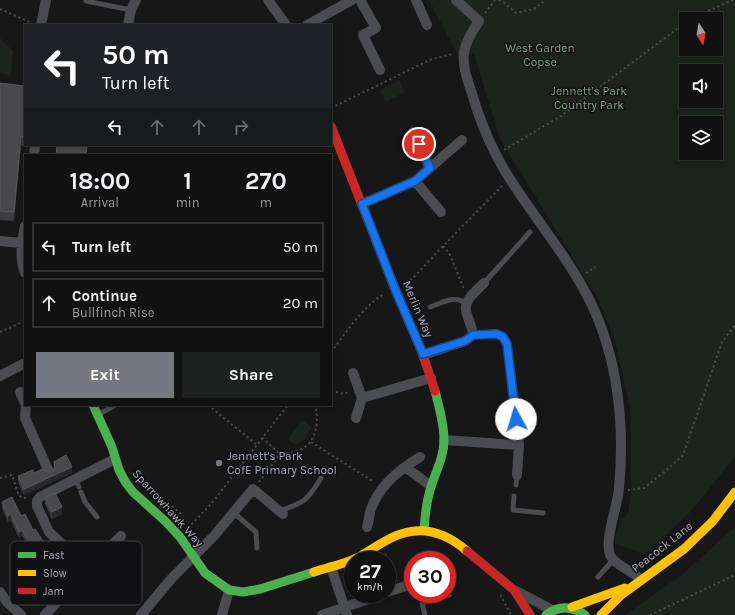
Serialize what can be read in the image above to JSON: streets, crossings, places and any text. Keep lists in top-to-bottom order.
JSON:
{
  "streets": {
    "street": ["Merlin Way", "Sparrowhawk Way", "Peacock Lane"]
  },
  "parks": ["West Garden Copse", "Jennett's Park Country Park"],
  "places": ["Jennett's Park CofE Primary School"],
  "legend": ["Fast", "Slow", "Jam"],
  "north": "bottom",
  "page": {
    "turn": ["50 m", "Turn left"],
    "eta": [
      "18:00",
      "Arrival",
      "1",
      "min",
      "270",
      "m"
    ],
    "list": [
      {
        "name": "Turn left",
        "value": "50 m"
      },
      {
        "name": "Continue",
        "note": "Bullfinch Rise",
        "value": "20 m"
      }
    ],
    "buttons": ["Exit", "Share"],
    "speed": "27 km/h",
    "limit": "30"
  }
}
